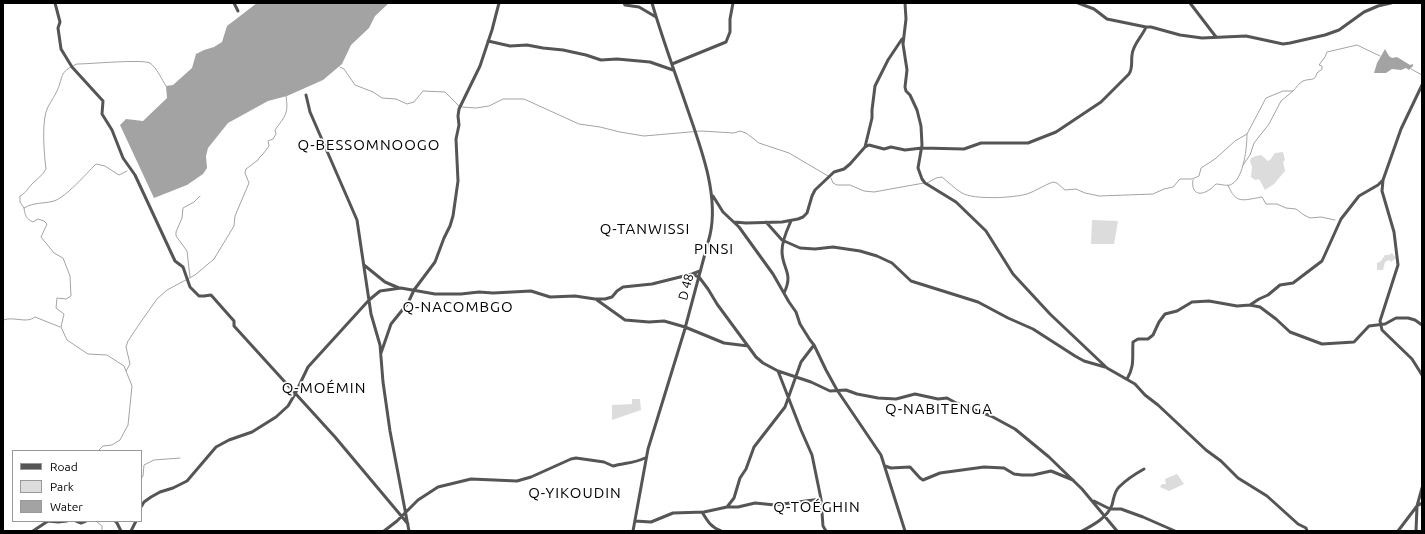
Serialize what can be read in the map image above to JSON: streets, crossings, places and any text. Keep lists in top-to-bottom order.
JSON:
{
  "streets": {
    "street": ["D 48"]
  },
  "districts": [
    "Q-BESSOMNOOGO",
    "Q-TANWISSI",
    "PINSI",
    "Q-NACOMBGO",
    "Q-MOÉMIN",
    "Q-NABITENGA",
    "Q-YIKOUDIN",
    "Q-TOÉGHIN"
  ],
  "legend": ["Road", "Park", "Water"]
}
